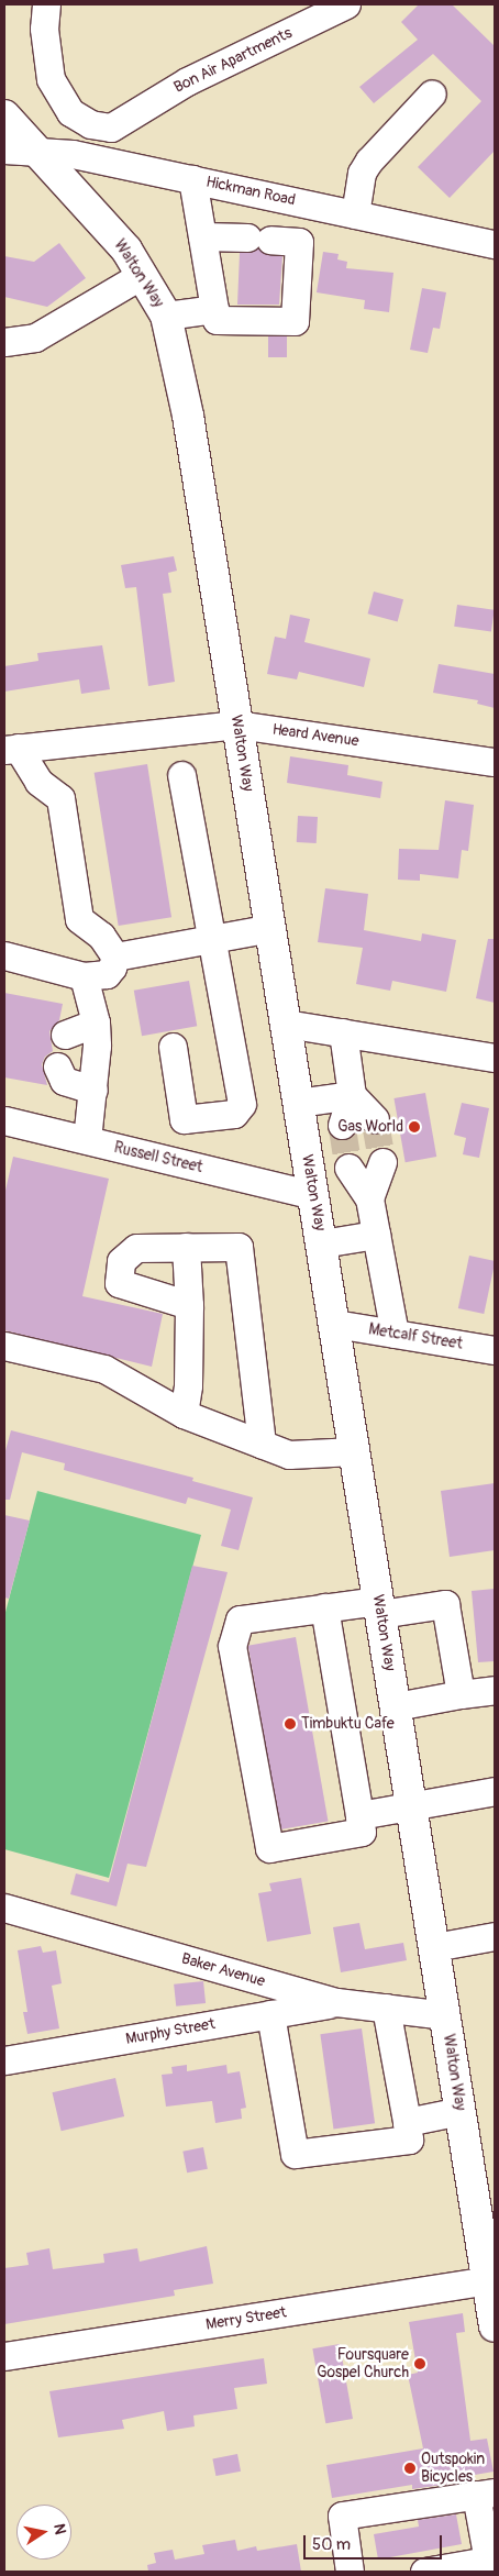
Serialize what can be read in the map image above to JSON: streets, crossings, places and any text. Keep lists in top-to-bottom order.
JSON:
{
  "streets": {
    "main road": ["Walton Way"],
    "street": [
      "Bon Air Apartments",
      "Hickman Road",
      "Heard Avenue",
      "Russell Street",
      "Metcalf Street",
      "Baker Avenue",
      "Murphy Street",
      "Merry Street"
    ]
  },
  "crossings": [
    ["Hickman Road", "Walton Way"],
    ["Walton Way", "Heard Avenue"],
    ["Walton Way", "Russell Street"],
    ["Walton Way", "Metcalf Street"],
    ["Walton Way", "Baker Avenue"],
    ["Walton Way", "Merry Street"],
    ["Baker Avenue", "Murphy Street"]
  ],
  "places": [
    "Gas World",
    "Timbuktu Cafe",
    "Foursquare Gospel Church",
    "Outspokin Bicycles"
  ],
  "scale_bar": "50 m",
  "north": "right"
}
